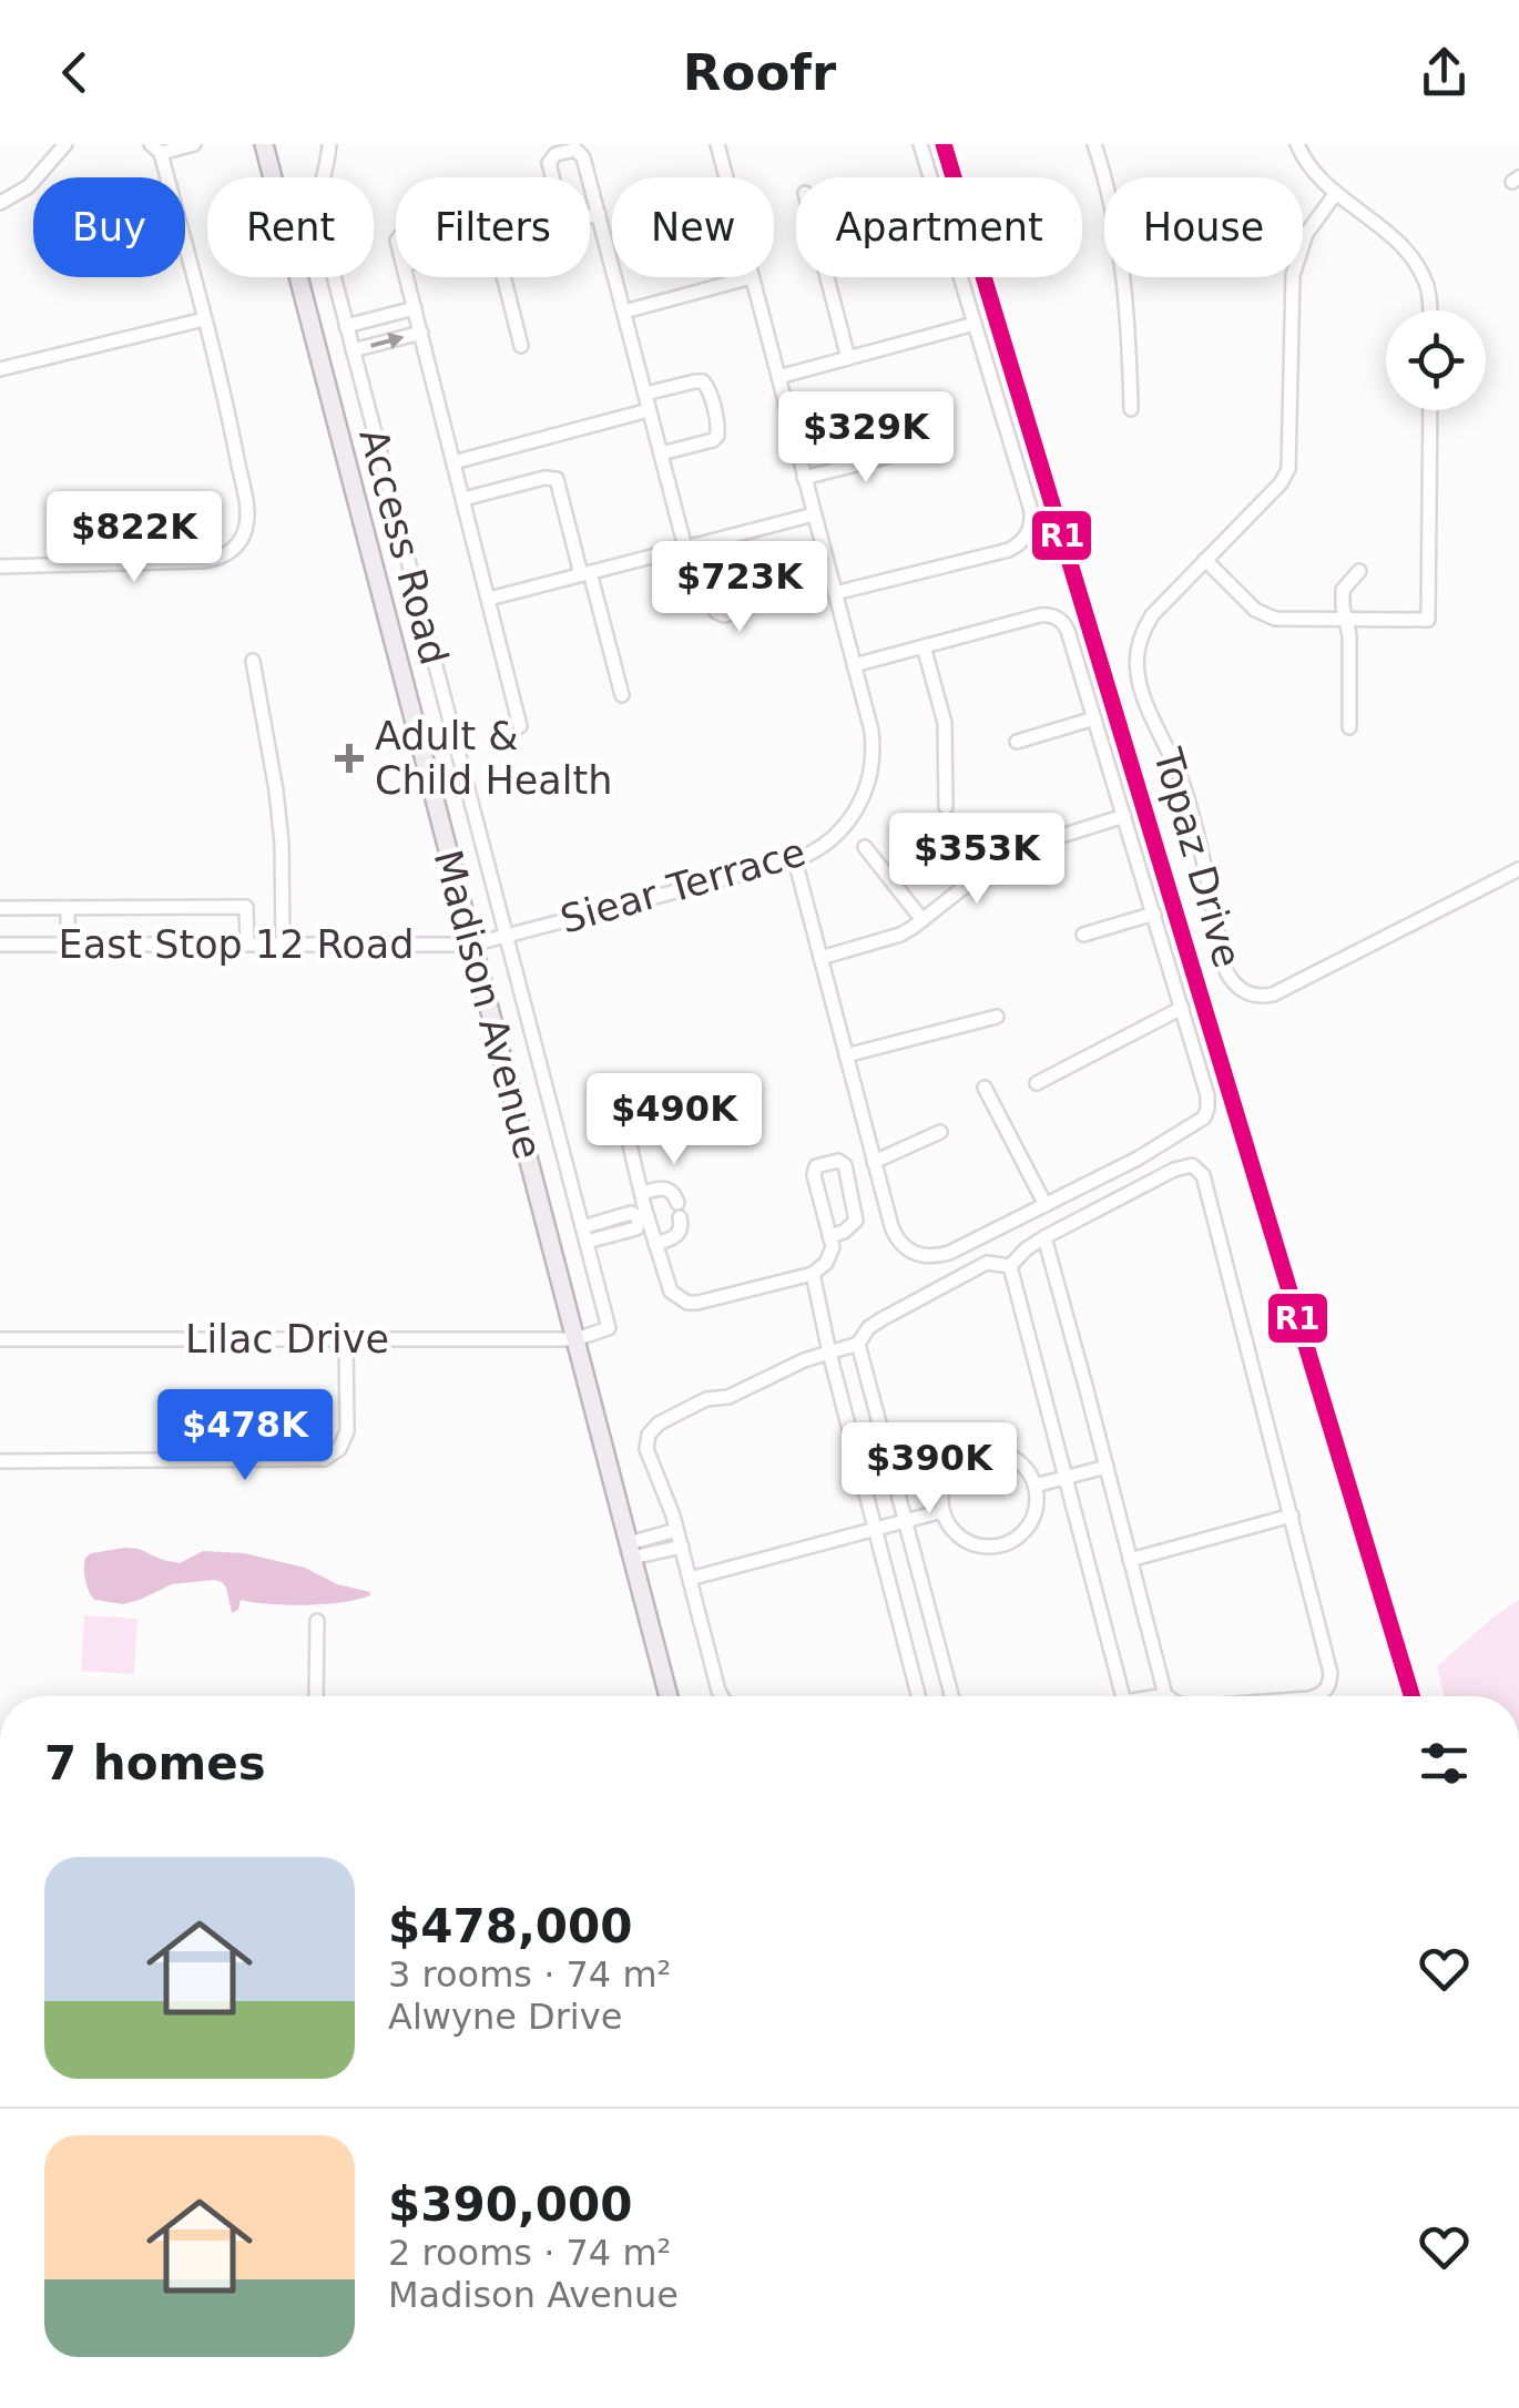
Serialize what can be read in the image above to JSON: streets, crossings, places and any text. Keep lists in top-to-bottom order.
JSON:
{
  "streets": {
    "main road": ["Madison Avenue"],
    "street": [
      "Access Road",
      "Topaz Drive",
      "Siear Terrace",
      "East Stop 12 Road",
      "Lilac Drive"
    ]
  },
  "crossings": [
    ["Access Road", "Siear Terrace"],
    ["Access Road", "Madison Avenue"],
    ["Access Road", "Lilac Drive"],
    ["Siear Terrace", "East Stop 12 Road"],
    ["Siear Terrace", "Madison Avenue"],
    ["East Stop 12 Road", "Madison Avenue"],
    ["Madison Avenue", "Lilac Drive"]
  ],
  "places": {
    "health": ["Adult & Child Health"]
  },
  "lines": ["transit line R1"],
  "page": {
    "header": "Roofr",
    "chip": [
      "Buy",
      "Rent",
      "Filters",
      "New",
      "Apartment",
      "House"
    ],
    "price": [
      "$329K",
      "$822K",
      "$723K",
      "$353K",
      "$490K",
      "$478K",
      "$390K"
    ],
    "heading": "7 homes",
    "list": [
      {
        "name": "$478,000",
        "note": "3 rooms · 74 m² · Alwyne Drive"
      },
      {
        "name": "$390,000",
        "note": "2 rooms · 74 m² · Madison Avenue"
      }
    ]
  }
}
